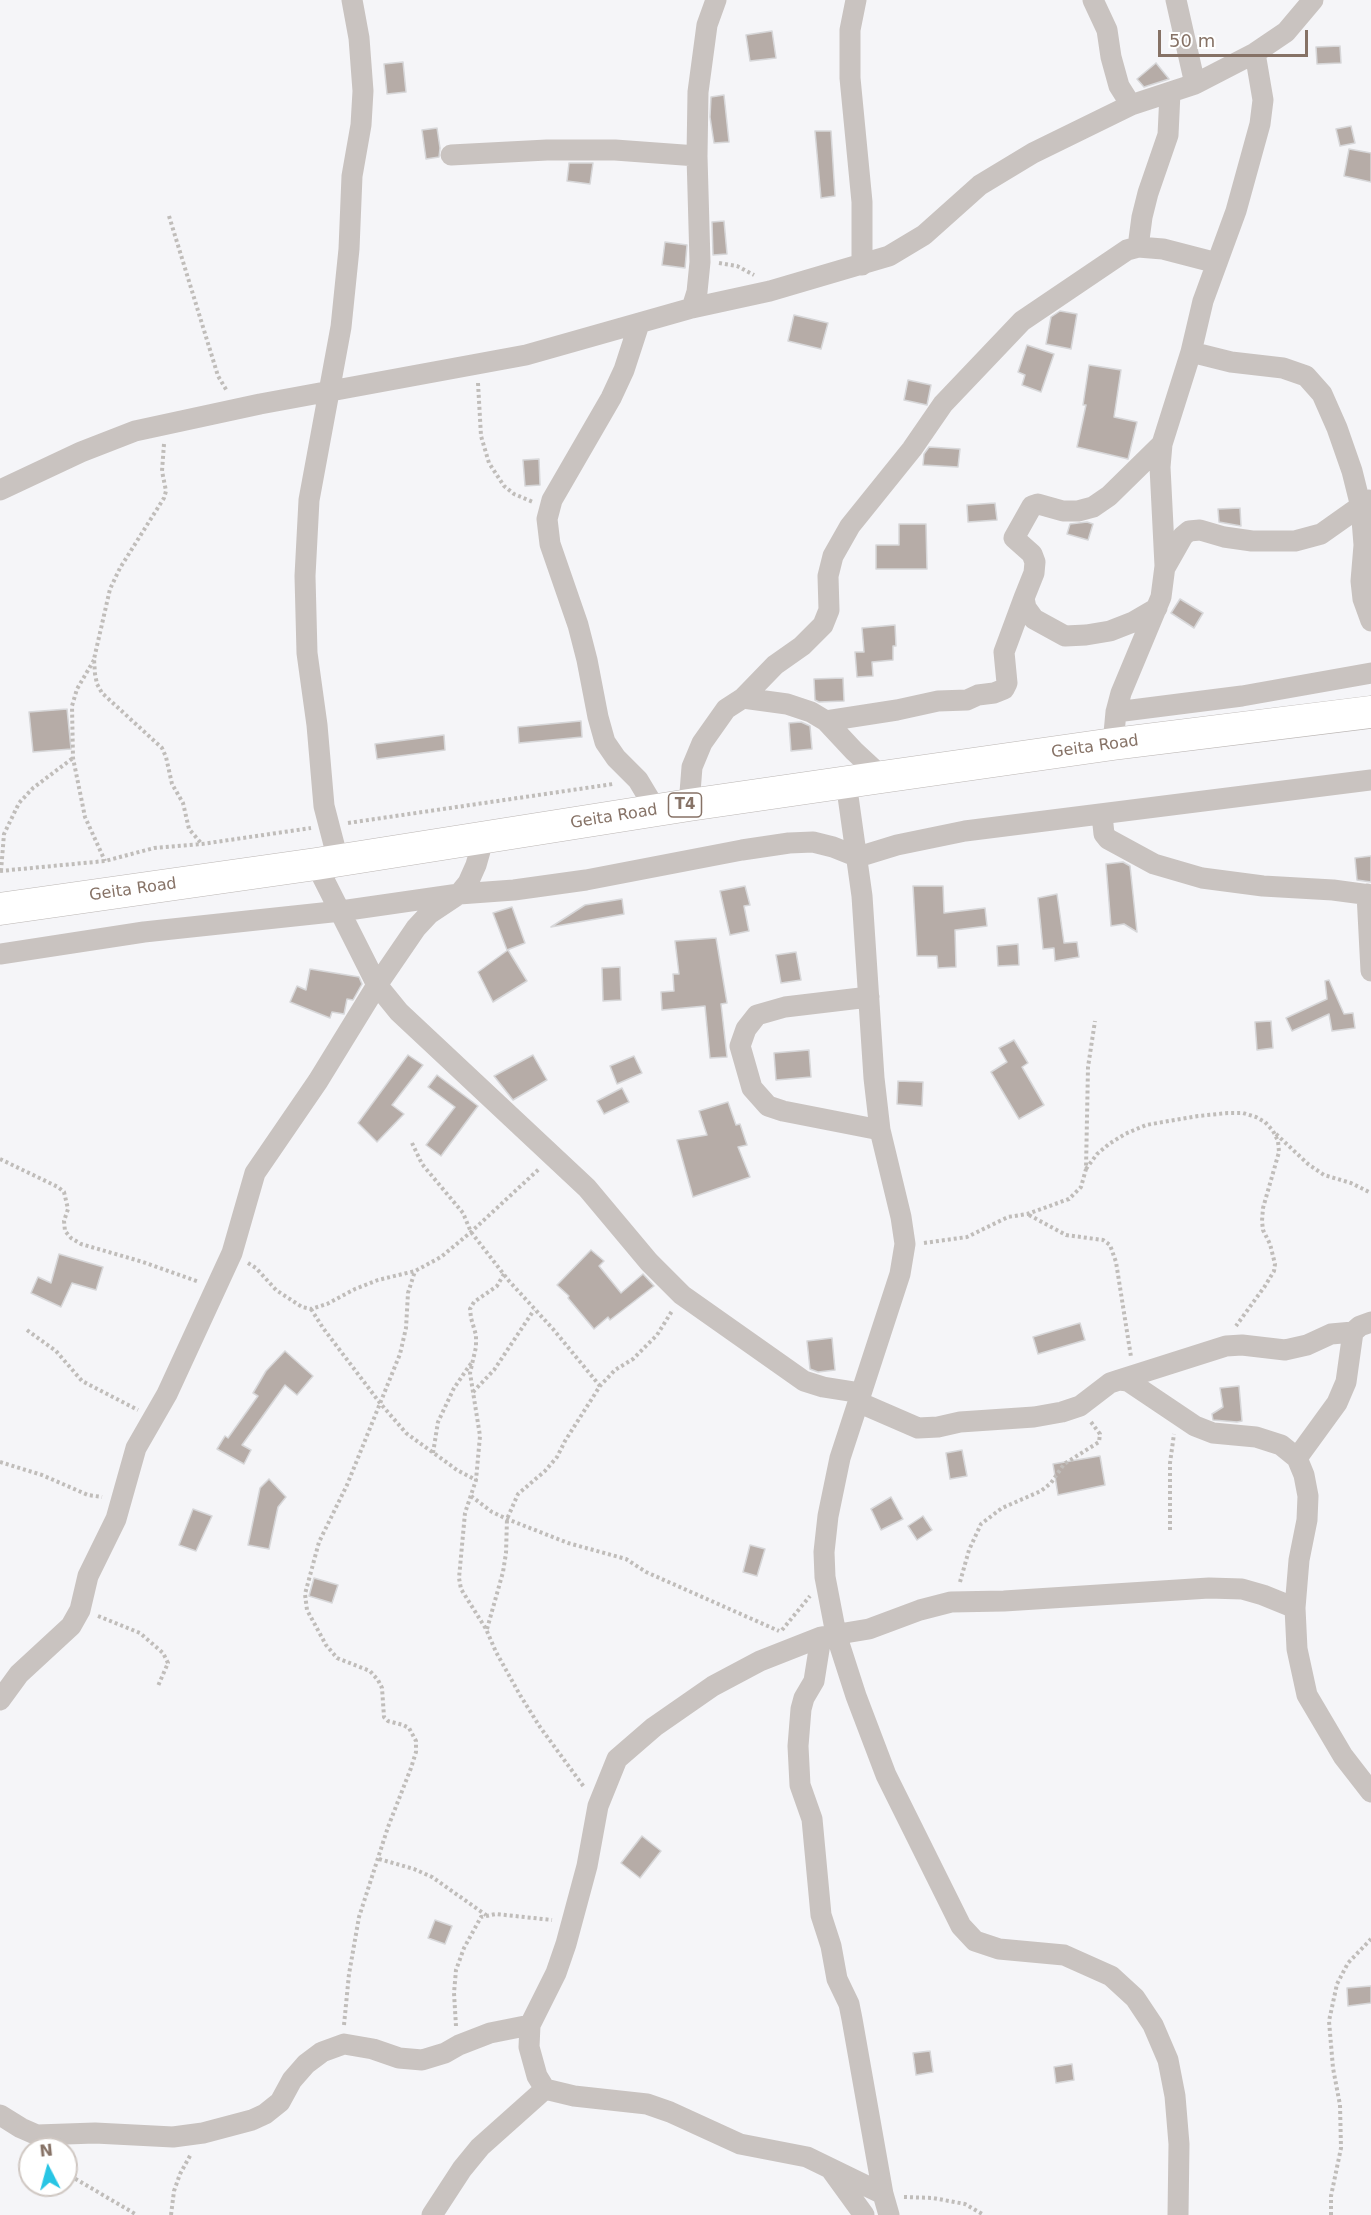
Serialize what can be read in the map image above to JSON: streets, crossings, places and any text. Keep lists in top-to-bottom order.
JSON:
{
  "streets": {
    "highway": ["Geita Road", "T4"]
  },
  "scale_bar": "50 m",
  "north": "top"
}
